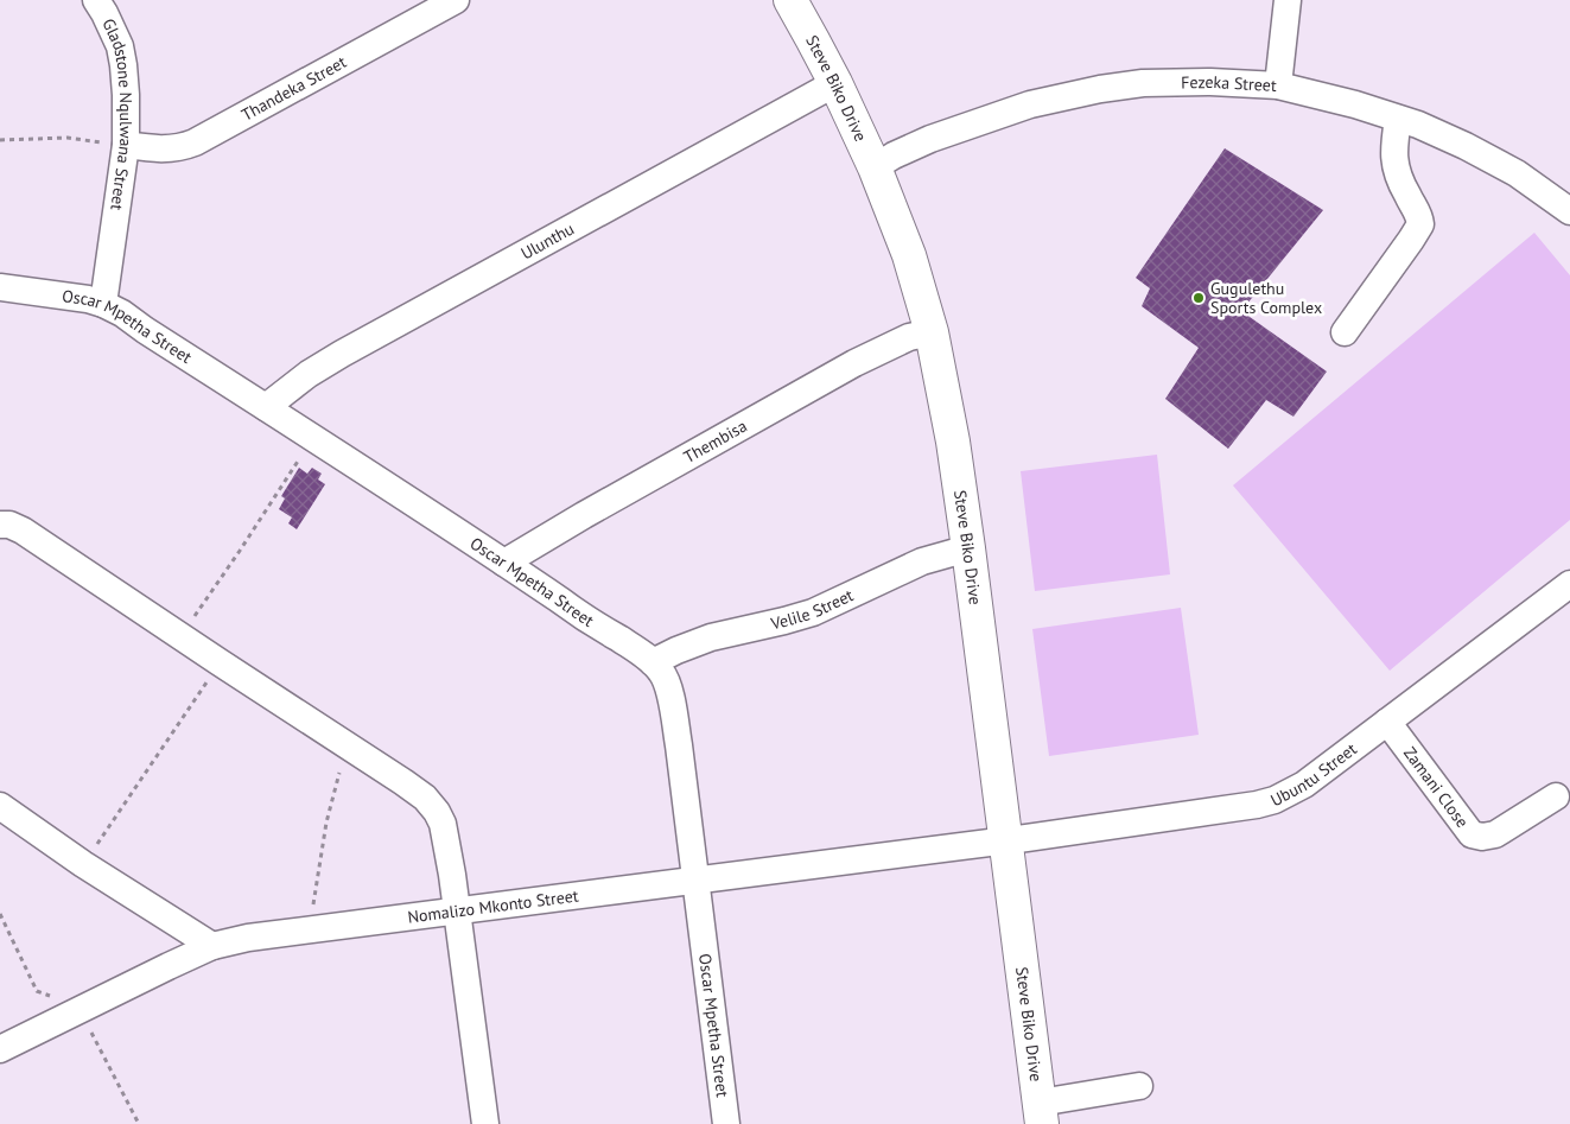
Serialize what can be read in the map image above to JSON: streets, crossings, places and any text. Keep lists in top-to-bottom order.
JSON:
{
  "streets": {
    "main road": ["Steve Biko Drive"],
    "street": [
      "Fezeka Street",
      "Thandeka Street",
      "Gladstone Nqulwana Street",
      "Ulunthu",
      "Oscar Mpetha Street",
      "Thembisa",
      "Velile Street",
      "Ubuntu Street",
      "Zamani Close",
      "Nomalizo Mkonto Street"
    ]
  },
  "crossings": [
    ["Fezeka Street", "Steve Biko Drive"],
    ["Thandeka Street", "Gladstone Nqulwana Street"],
    ["Steve Biko Drive", "Ulunthu"],
    ["Steve Biko Drive", "Thembisa"],
    ["Steve Biko Drive", "Velile Street"],
    ["Steve Biko Drive", "Ubuntu Street"],
    ["Steve Biko Drive", "Nomalizo Mkonto Street"],
    ["Gladstone Nqulwana Street", "Oscar Mpetha Street"],
    ["Ulunthu", "Oscar Mpetha Street"],
    ["Oscar Mpetha Street", "Thembisa"],
    ["Oscar Mpetha Street", "Velile Street"],
    ["Oscar Mpetha Street", "Nomalizo Mkonto Street"],
    ["Ubuntu Street", "Zamani Close"],
    ["Ubuntu Street", "Nomalizo Mkonto Street"]
  ],
  "places": ["Gugulethu Sports Complex"]
}
